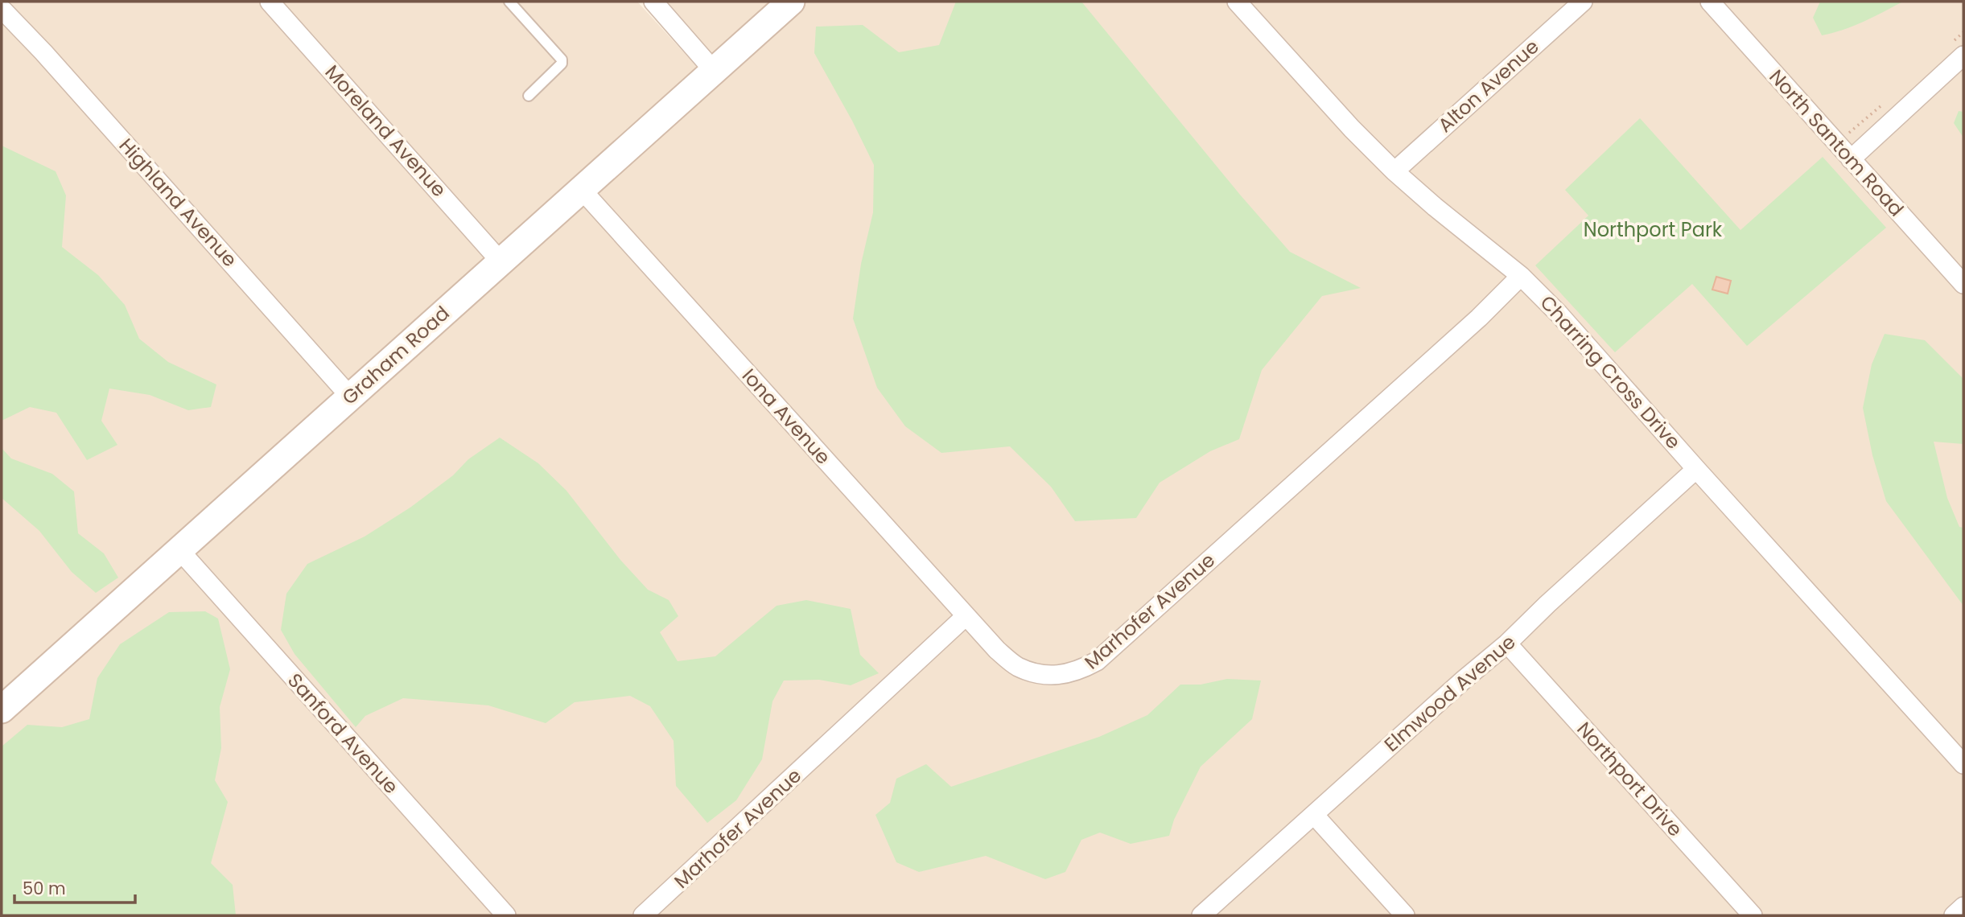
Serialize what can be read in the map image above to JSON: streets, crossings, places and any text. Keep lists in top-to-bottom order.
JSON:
{
  "streets": {
    "main road": ["Graham Road"],
    "street": [
      "Alton Avenue",
      "Moreland Avenue",
      "North Santom Road",
      "Highland Avenue",
      "Charring Cross Drive",
      "Iona Avenue",
      "Marhofer Avenue",
      "Elmwood Avenue",
      "Sanford Avenue",
      "Northport Drive"
    ]
  },
  "crossings": [
    ["Alton Avenue", "Charring Cross Drive"],
    ["Moreland Avenue", "Graham Road"],
    ["Highland Avenue", "Graham Road"],
    ["Graham Road", "Iona Avenue"],
    ["Graham Road", "Sanford Avenue"],
    ["Charring Cross Drive", "Marhofer Avenue"],
    ["Charring Cross Drive", "Elmwood Avenue"],
    ["Iona Avenue", "Marhofer Avenue"],
    ["Elmwood Avenue", "Northport Drive"]
  ],
  "parks": ["Northport Park"],
  "scale_bar": "50 m"
}
